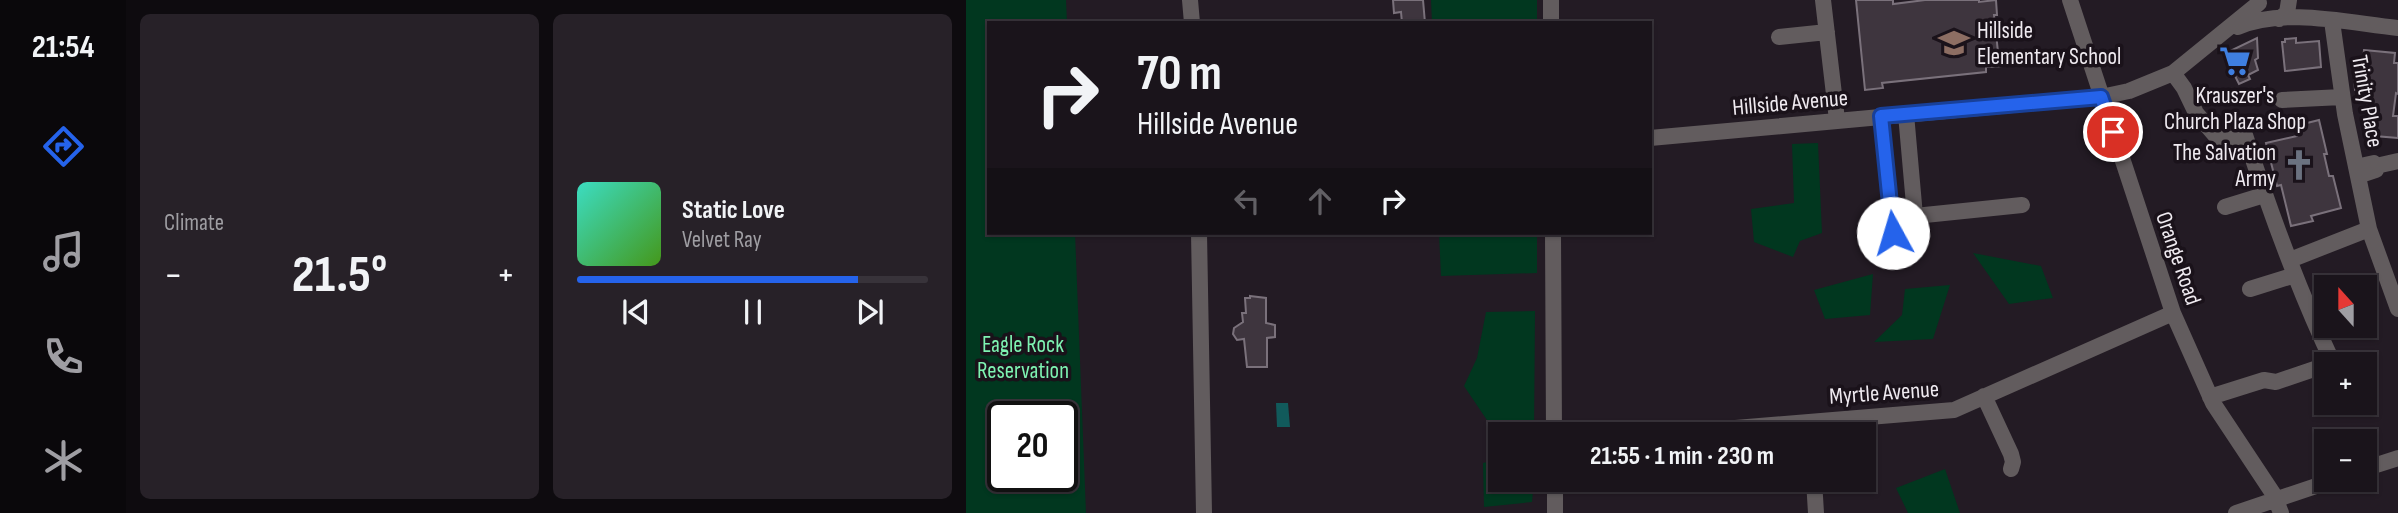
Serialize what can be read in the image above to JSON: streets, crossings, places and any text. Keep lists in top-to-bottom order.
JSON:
{
  "streets": {
    "street": [
      "Trinity Place",
      "Hillside Avenue",
      "Orange Road",
      "Myrtle Avenue"
    ]
  },
  "crossings": [
    ["Hillside Avenue", "Orange Road"],
    ["Orange Road", "Myrtle Avenue"]
  ],
  "parks": ["Eagle Rock Reservation"],
  "places": {
    "school or university": ["Hillside Elementary School"],
    "supermarket": ["Krauszer's Church Plaza Shop"],
    "church": ["The Salvation Army"]
  },
  "north": "top",
  "page": {
    "tabs": "21:54",
    "tile": "Climate",
    "turn": ["70 m", "Hillside Avenue"],
    "song": ["Static Love", "Velvet Ray"],
    "heat": ["−", "21.5°", "+"],
    "map_buttons": ["+", "−"],
    "limit": "20",
    "trip": "21:55 · 1 min · 230 m"
  }
}
